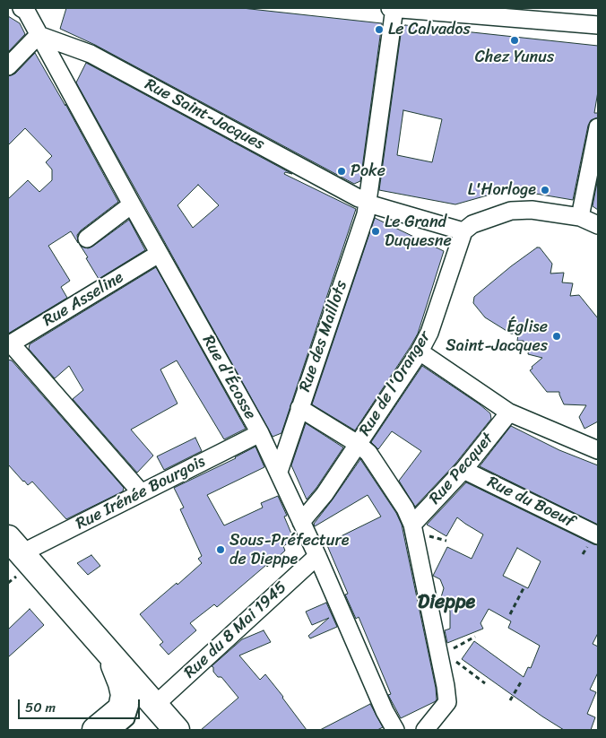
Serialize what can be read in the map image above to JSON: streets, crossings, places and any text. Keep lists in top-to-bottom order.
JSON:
{
  "streets": {
    "street": [
      "Rue Saint-Jacques",
      "Rue Asseline",
      "Rue des Maillots",
      "Rue d'Écosse",
      "Rue de l'Oranger",
      "Rue Pecquet",
      "Rue Irénée Bourgois",
      "Rue du Boeuf",
      "Rue du 8 Mai 1945"
    ]
  },
  "crossings": [
    ["Rue Saint-Jacques", "Rue des Maillots"],
    ["Rue Saint-Jacques", "Rue d'Écosse"],
    ["Rue Saint-Jacques", "Rue de l'Oranger"],
    ["Rue Asseline", "Rue d'Écosse"],
    ["Rue des Maillots", "Rue d'Écosse"],
    ["Rue d'Écosse", "Rue de l'Oranger"],
    ["Rue d'Écosse", "Rue Irénée Bourgois"],
    ["Rue d'Écosse", "Rue du 8 Mai 1945"],
    ["Rue Pecquet", "Rue du Boeuf"]
  ],
  "districts": ["Dieppe"],
  "places": [
    "Le Calvados",
    "Chez Yunus",
    "Poke",
    "L'Horloge",
    "Le Grand Duquesne",
    "Église Saint-Jacques",
    "Sous-Préfecture de Dieppe"
  ],
  "scale_bar": "50 m"
}
